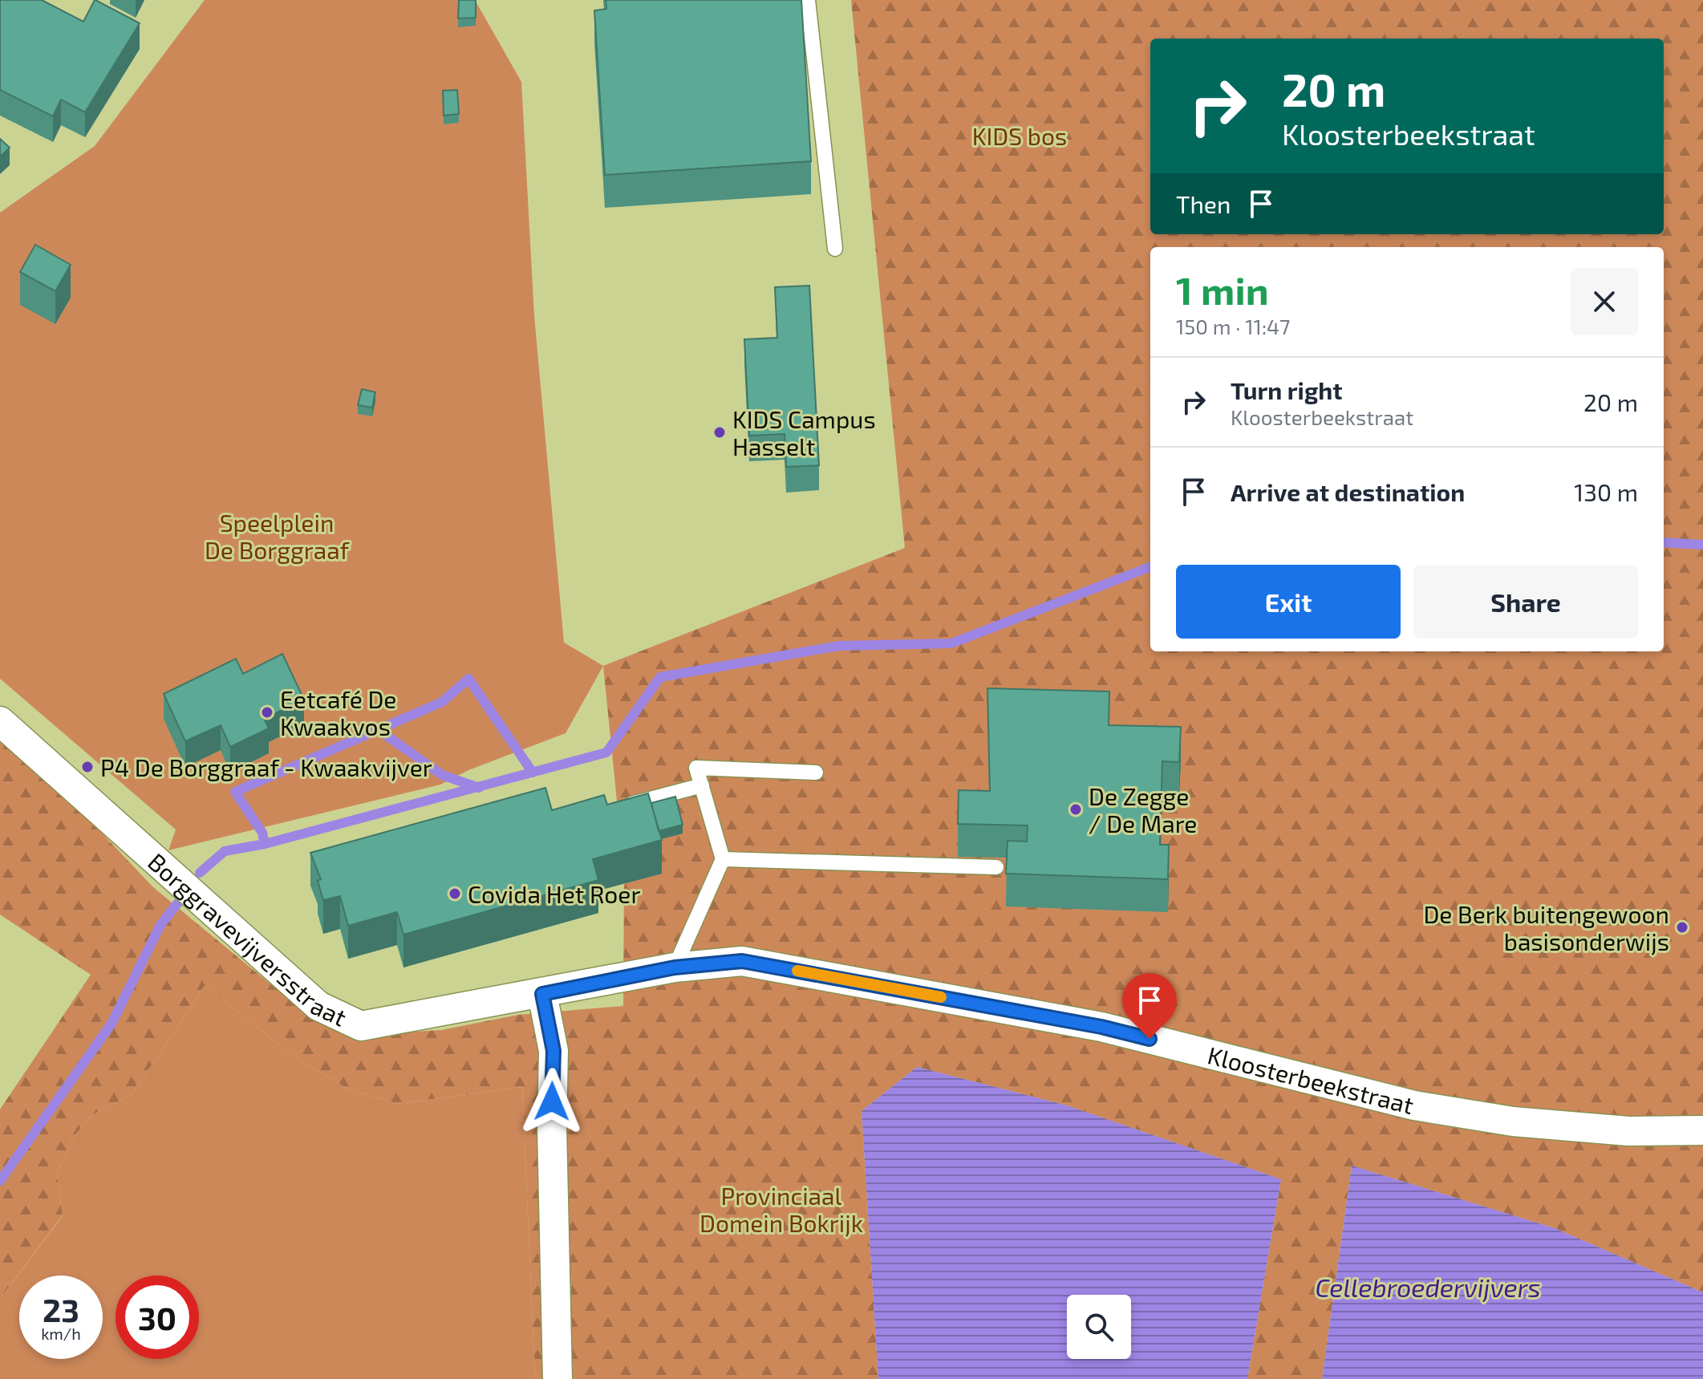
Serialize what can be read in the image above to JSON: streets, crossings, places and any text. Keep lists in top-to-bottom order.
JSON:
{
  "streets": {
    "street": ["Borggravevijversstraat", "Kloosterbeekstraat"]
  },
  "crossings": [
    ["Borggravevijversstraat", "Kloosterbeekstraat"]
  ],
  "water": ["Cellebroedervijvers"],
  "parks": ["KIDS bos", "Speelplein De Borggraaf", "Provinciaal Domein Bokrijk"],
  "places": [
    "KIDS Campus Hasselt",
    "Eetcafé De Kwaakvos",
    "P4 De Borggraaf - Kwaakvijver",
    "De Zegge / De Mare",
    "Covida Het Roer",
    "De Berk buitengewoon basisonderwijs"
  ],
  "page": {
    "turn": ["20 m", "Kloosterbeekstraat"],
    "then": "Then",
    "heading": ["1 min", "150 m · 11:47"],
    "list": [
      {
        "name": "Turn right",
        "note": "Kloosterbeekstraat",
        "value": "20 m"
      },
      {
        "name": "Arrive at destination",
        "value": "130 m"
      }
    ],
    "buttons": ["Exit", "Share"],
    "speed": "23 km/h",
    "limit": "30"
  }
}
